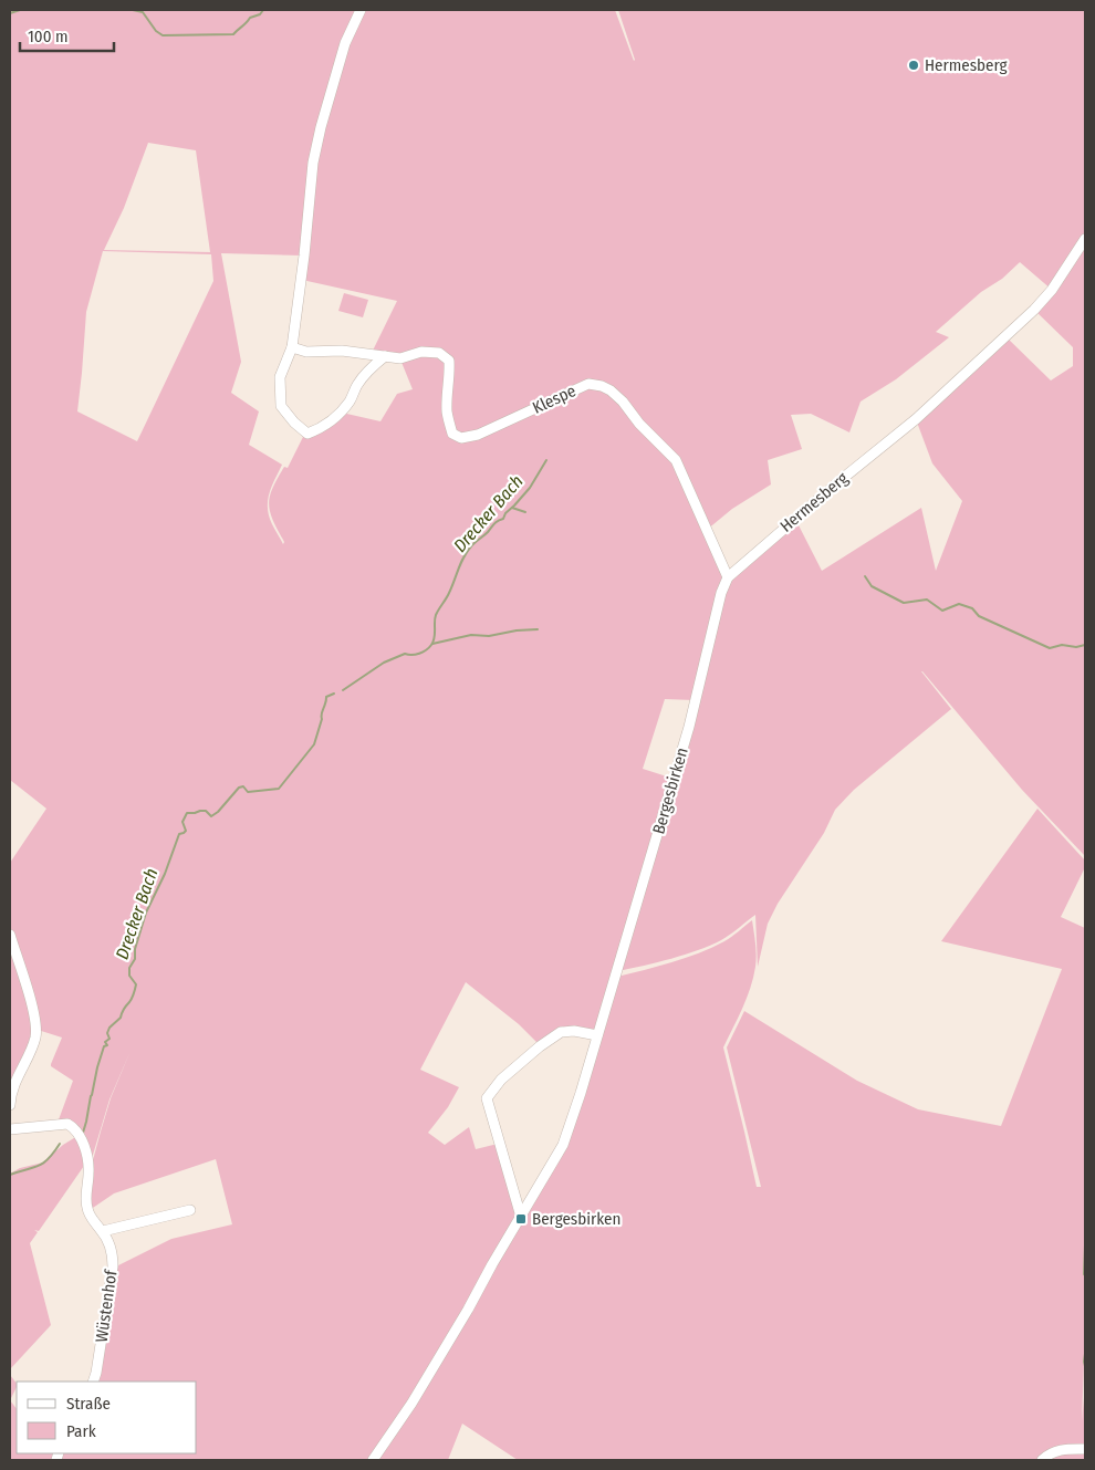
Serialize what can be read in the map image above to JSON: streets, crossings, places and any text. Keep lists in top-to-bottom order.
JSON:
{
  "streets": {
    "street": [
      "Klespe",
      "Hermesberg",
      "Bergesbirken",
      "Wüstenhof"
    ]
  },
  "crossings": [
    ["Klespe", "Hermesberg"],
    ["Klespe", "Bergesbirken"],
    ["Hermesberg", "Bergesbirken"]
  ],
  "water": ["Drecker Bach"],
  "places": {
    "other": ["Hermesberg"],
    "transit": ["Bergesbirken"]
  },
  "legend": ["Straße", "Park"],
  "scale_bar": "100 m"
}
